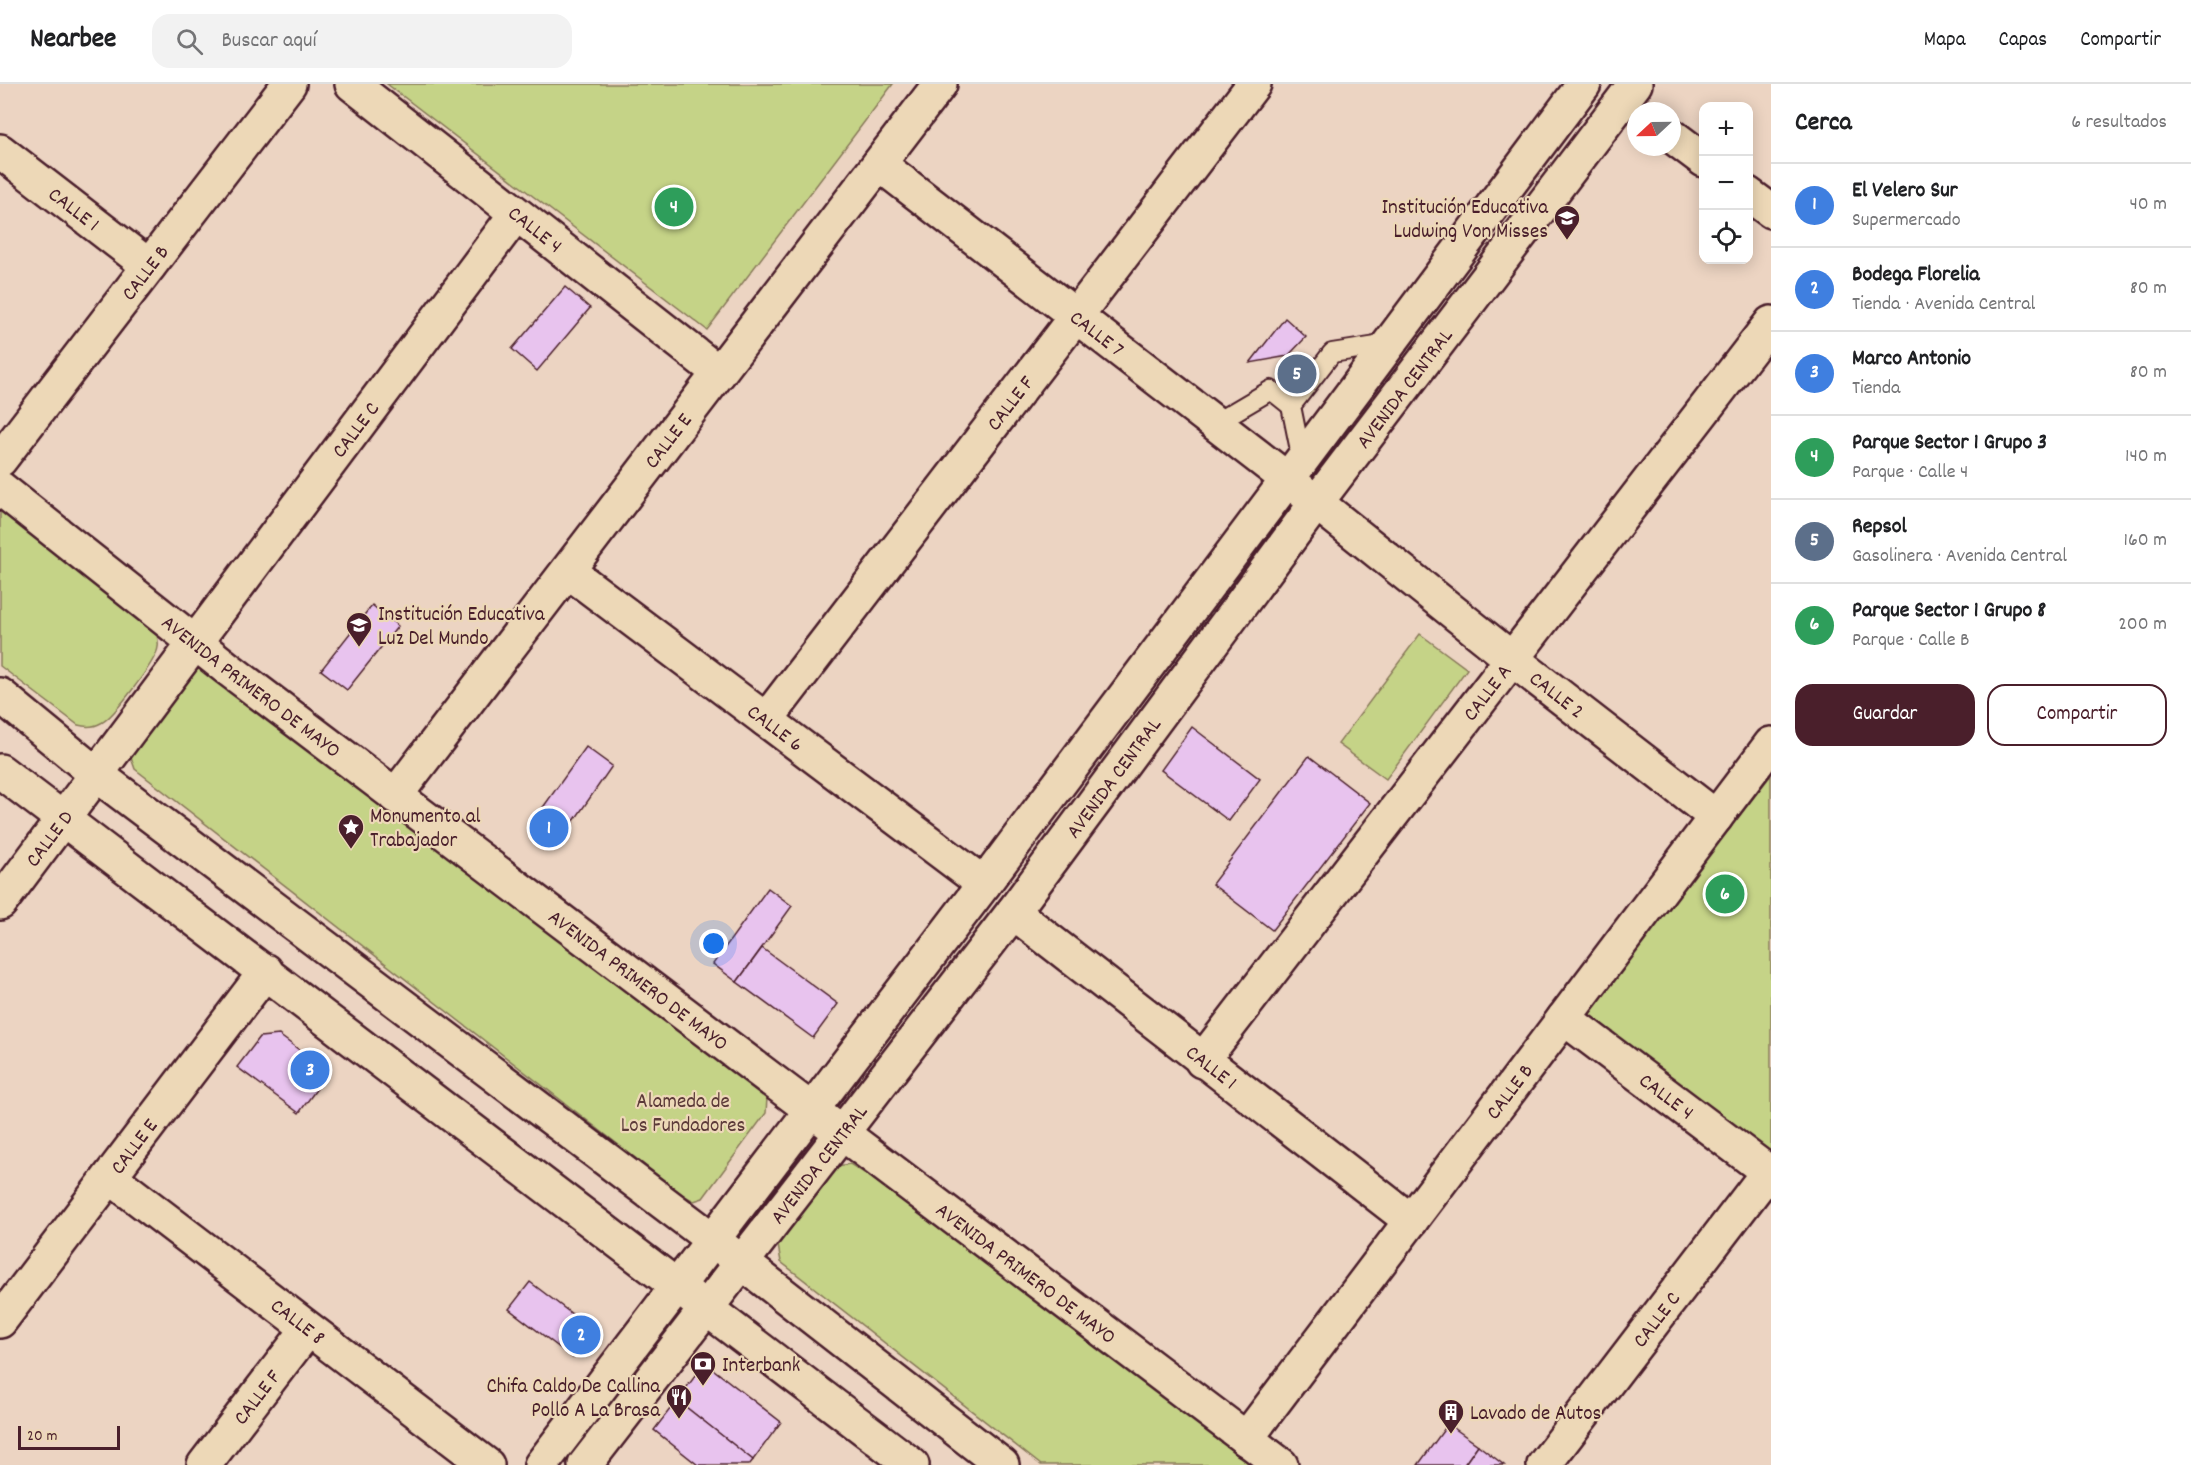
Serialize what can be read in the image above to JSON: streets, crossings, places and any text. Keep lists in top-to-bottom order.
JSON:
{
  "streets": {
    "street": [
      "CALLE 1",
      "CALLE 4",
      "CALLE B",
      "CALLE 7",
      "AVENIDA CENTRAL",
      "CALLE F",
      "CALLE C",
      "CALLE E",
      "AVENIDA PRIMERO DE MAYO",
      "CALLE A",
      "CALLE 2",
      "CALLE 6",
      "CALLE D",
      "CALLE 8"
    ]
  },
  "crossings": [
    ["CALLE 1", "CALLE B"],
    ["CALLE 1", "AVENIDA CENTRAL"],
    ["CALLE 1", "CALLE A"],
    ["CALLE 4", "CALLE B"],
    ["CALLE 4", "CALLE C"],
    ["CALLE 4", "CALLE E"],
    ["CALLE B", "AVENIDA PRIMERO DE MAYO"],
    ["CALLE B", "CALLE 2"],
    ["CALLE 7", "AVENIDA CENTRAL"],
    ["CALLE 7", "CALLE F"],
    ["CALLE 7", "CALLE E"],
    ["CALLE 7", "CALLE 2"],
    ["AVENIDA CENTRAL", "AVENIDA PRIMERO DE MAYO"],
    ["AVENIDA CENTRAL", "CALLE 2"],
    ["AVENIDA CENTRAL", "CALLE 6"],
    ["CALLE F", "CALLE 6"],
    ["CALLE F", "CALLE 8"],
    ["CALLE C", "AVENIDA PRIMERO DE MAYO"],
    ["CALLE C", "CALLE D"],
    ["CALLE E", "AVENIDA PRIMERO DE MAYO"],
    ["CALLE E", "CALLE 6"],
    ["CALLE E", "CALLE 8"],
    ["CALLE A", "CALLE 2"]
  ],
  "parks": ["Alameda de Los Fundadores"],
  "places": {
    "school or university": ["Institución Educativa Ludwing Von Misses", "Institución Educativa Luz Del Mundo"],
    "place": ["Monumento al Trabajador"],
    "bank": ["Interbank"],
    "restaurant": ["Chifa Caldo De Callina Pollo A La Brasa"],
    "building": ["Lavado de Autos"]
  },
  "scale_bar": "20 m",
  "north": "left",
  "page": {
    "header": "Nearbee",
    "search": "Buscar aquí",
    "nav": ["Mapa", "Capas", "Compartir"],
    "heading": ["Cerca", "6 resultados"],
    "map_buttons": ["+", "−"],
    "list": [
      {
        "mark": "1",
        "name": "El Velero Sur",
        "note": "Supermercado",
        "value": "40 m"
      },
      {
        "mark": "2",
        "name": "Bodega Florelia",
        "note": "Tienda · Avenida Central",
        "value": "80 m"
      },
      {
        "mark": "3",
        "name": "Marco Antonio",
        "note": "Tienda",
        "value": "80 m"
      },
      {
        "mark": "4",
        "name": "Parque Sector 1 Grupo 3",
        "note": "Parque · Calle 4",
        "value": "140 m"
      },
      {
        "mark": "5",
        "name": "Repsol",
        "note": "Gasolinera · Avenida Central",
        "value": "160 m"
      },
      {
        "mark": "6",
        "name": "Parque Sector 1 Grupo 8",
        "note": "Parque · Calle B",
        "value": "200 m"
      }
    ],
    "pins": [
      "4",
      "5",
      "1",
      "6",
      "3",
      "2"
    ],
    "buttons": ["Guardar", "Compartir"],
    "scale": "20 m"
  }
}
